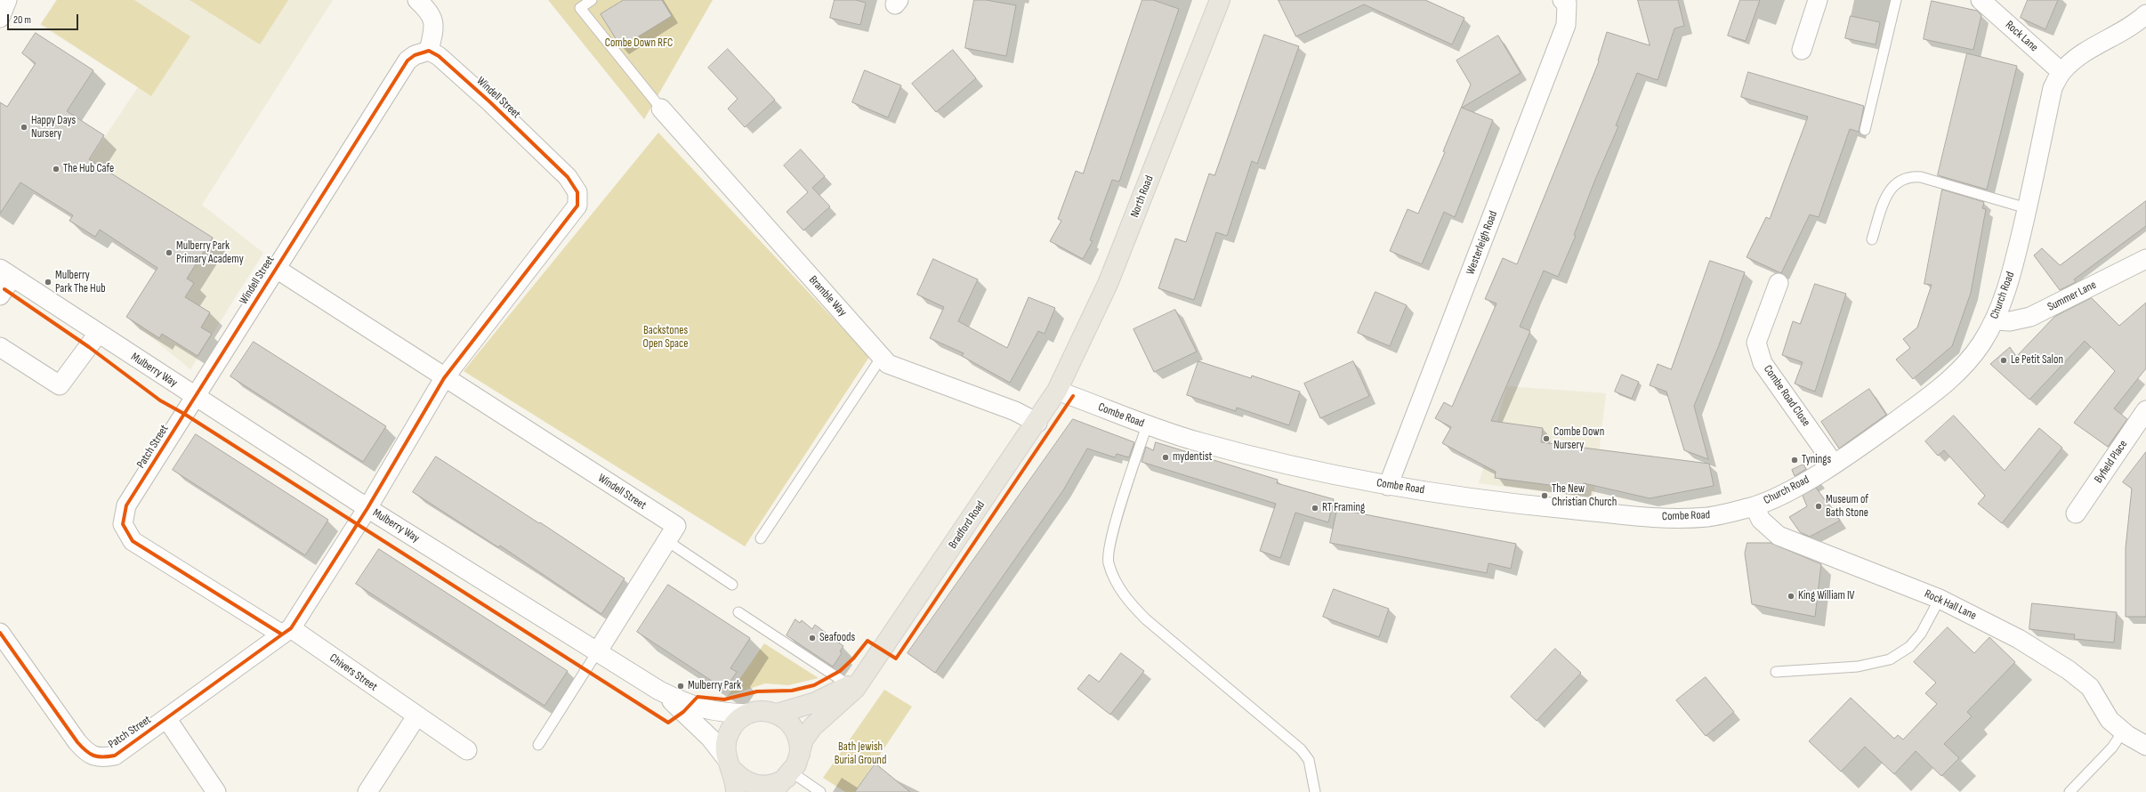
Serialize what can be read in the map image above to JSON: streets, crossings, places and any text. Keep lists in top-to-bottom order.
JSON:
{
  "streets": {
    "main road": ["North Road", "Bradford Road"],
    "street": [
      "Rock Lane",
      "Windell Street",
      "Westerleigh Road",
      "Church Road",
      "Bramble Way",
      "Summer Lane",
      "Mulberry Way",
      "Combe Road Close",
      "Combe Road",
      "Patch Street",
      "Byfield Place",
      "Rock Hall Lane",
      "Chivers Street"
    ]
  },
  "crossings": [
    ["Rock Lane", "Church Road"],
    ["Windell Street", "Mulberry Way"],
    ["Windell Street", "Patch Street"],
    ["North Road", "Combe Road"],
    ["North Road", "Bradford Road"],
    ["Westerleigh Road", "Combe Road"],
    ["Church Road", "Summer Lane"],
    ["Church Road", "Combe Road Close"],
    ["Church Road", "Combe Road"],
    ["Church Road", "Rock Hall Lane"],
    ["Bramble Way", "Bradford Road"],
    ["Mulberry Way", "Patch Street"],
    ["Mulberry Way", "Bradford Road"],
    ["Combe Road", "Bradford Road"],
    ["Combe Road", "Rock Hall Lane"],
    ["Patch Street", "Chivers Street"]
  ],
  "parks": ["Combe Down RFC", "Backstones Open Space", "Bath Jewish Burial Ground"],
  "places": [
    "Happy Days Nursery",
    "The Hub Cafe",
    "Mulberry Park Primary Academy",
    "Mulberry Park The Hub",
    "Le Petit Salon",
    "Combe Down Nursery",
    "mydentist",
    "Tynings",
    "The New Christian Church",
    "Museum of Bath Stone",
    "RT Framing",
    "King William IV",
    "Seafoods",
    "Mulberry Park"
  ],
  "scale_bar": "20 m"
}
